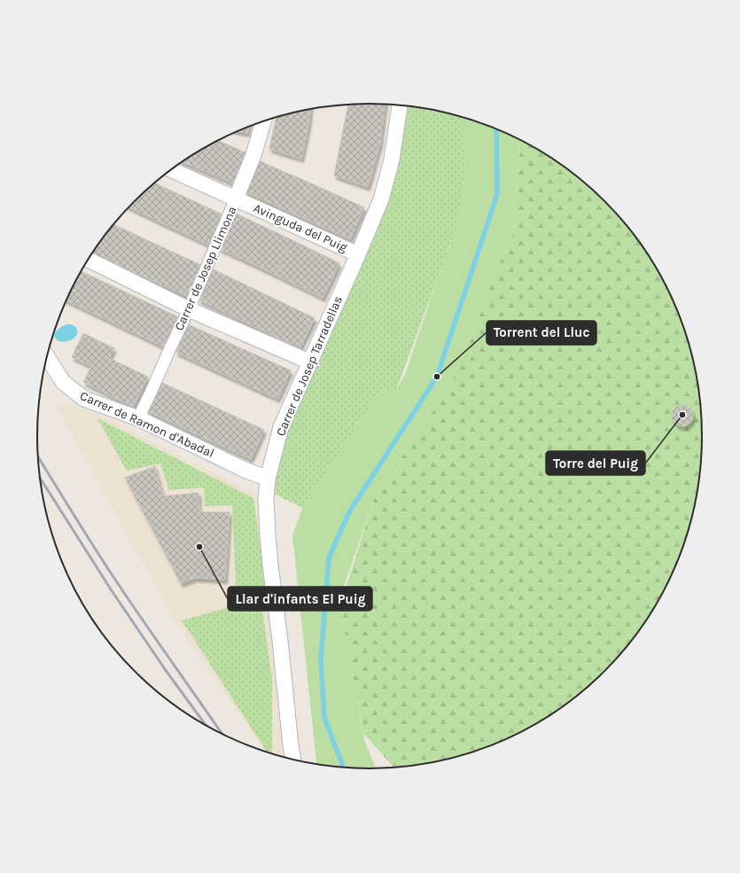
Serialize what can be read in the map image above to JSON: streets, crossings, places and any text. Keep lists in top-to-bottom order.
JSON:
{
  "streets": {
    "street": [
      "Avinguda del Puig",
      "Carrer de Josep Llimona",
      "Carrer de Josep Tarradellas",
      "Carrer de Ramon d'Abadal"
    ]
  },
  "crossings": [
    ["Avinguda del Puig", "Carrer de Josep Llimona"],
    ["Avinguda del Puig", "Carrer de Josep Tarradellas"],
    ["Carrer de Josep Llimona", "Carrer de Ramon d'Abadal"],
    ["Carrer de Josep Tarradellas", "Carrer de Ramon d'Abadal"]
  ],
  "places": ["Torrent del Lluc", "Torre del Puig", "Llar d'infants El Puig"]
}
